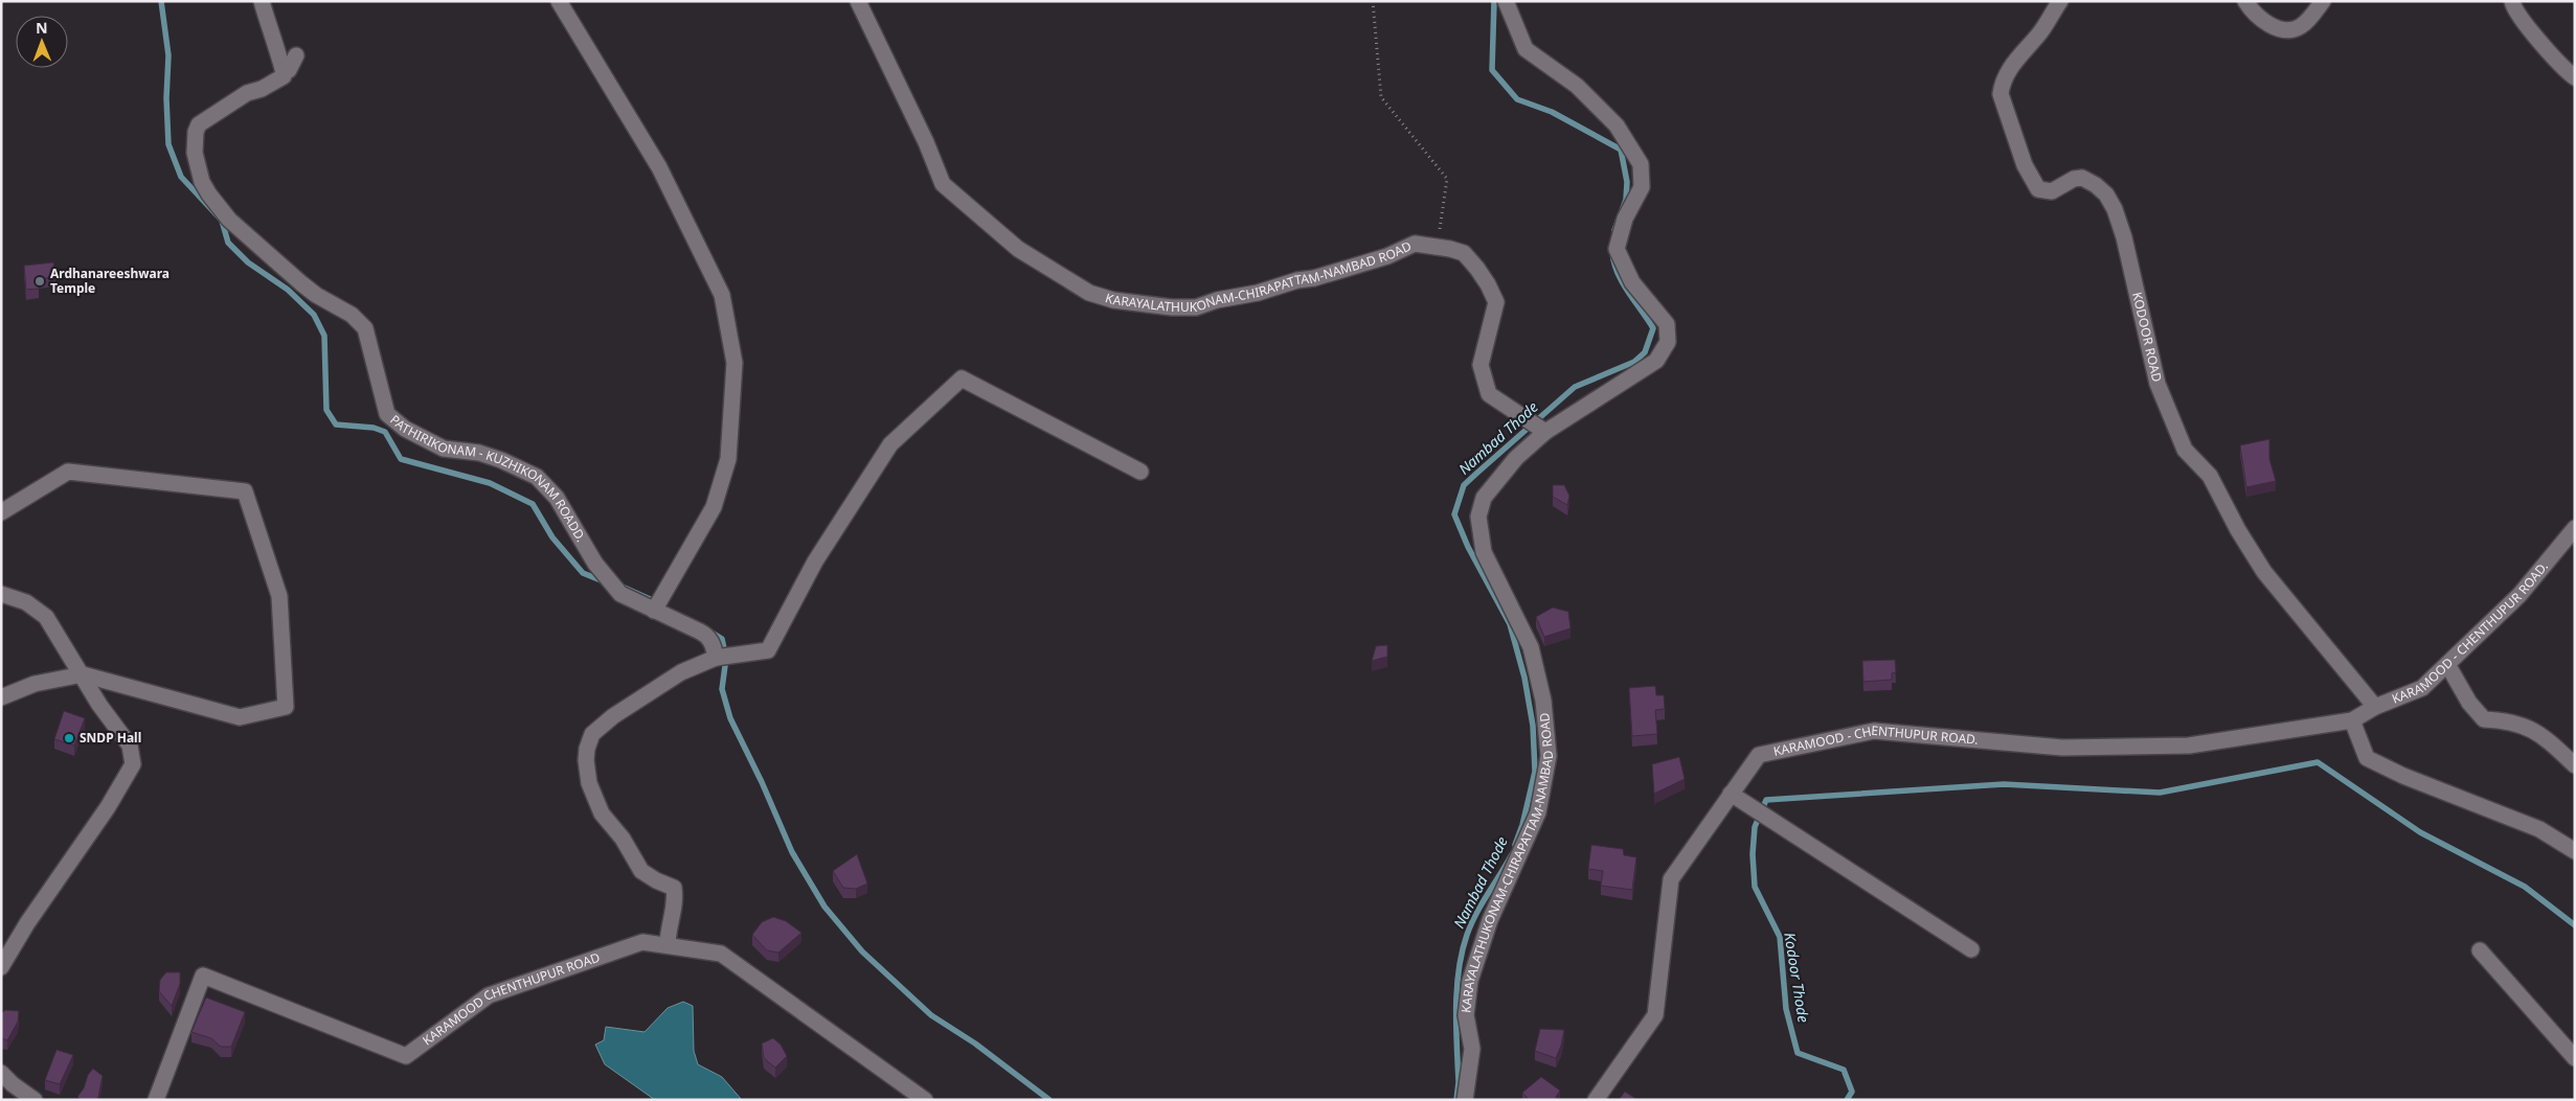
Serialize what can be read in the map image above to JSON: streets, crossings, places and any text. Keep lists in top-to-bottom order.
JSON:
{
  "streets": {
    "street": [
      "KARAYALATHUKONAM-CHIRAPATTAM-NAMBAD ROAD",
      "KODOOR ROAD",
      "PATHIRIKONAM - KUZHIKONAM ROADD.",
      "KARAMOOD - CHENTHUPUR ROAD.",
      "KARAMOOD CHENTHUPUR ROAD"
    ]
  },
  "crossings": [
    ["KODOOR ROAD", "KARAMOOD - CHENTHUPUR ROAD."]
  ],
  "water": ["Nambad Thode", "Kodoor Thode"],
  "places": ["Ardhanareeshwara Temple", "SNDP Hall"],
  "north": "top"
}
